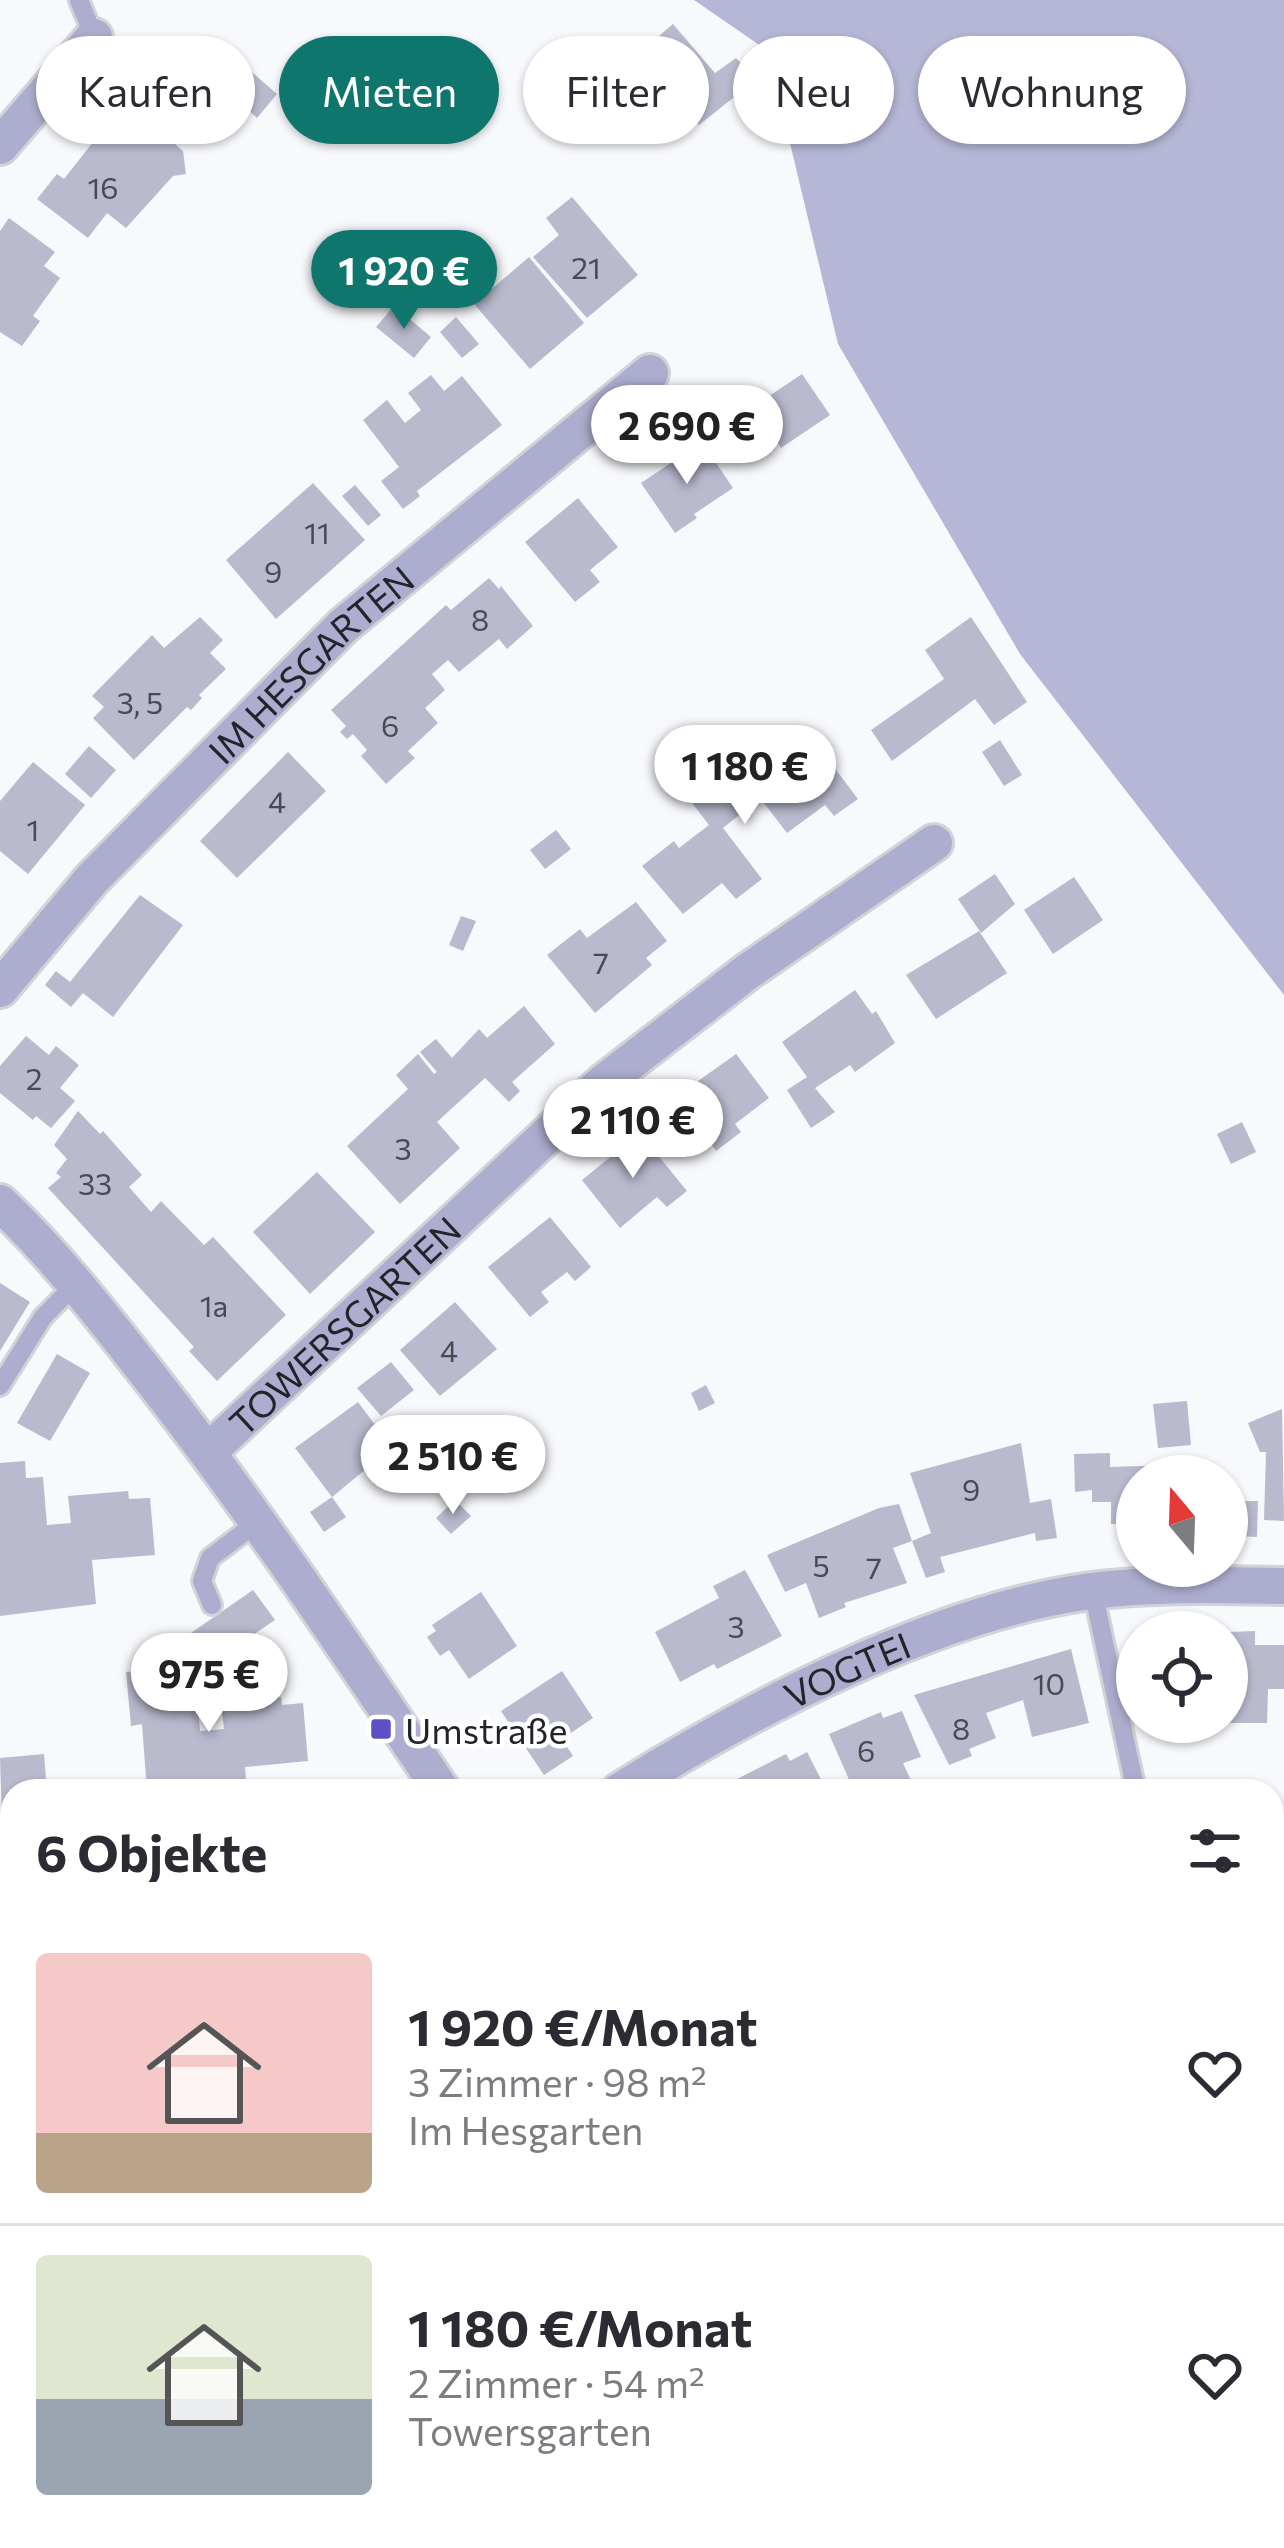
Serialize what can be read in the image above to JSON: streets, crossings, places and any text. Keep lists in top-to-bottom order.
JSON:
{
  "streets": {
    "street": ["IM HESGARTEN", "TOWERSGARTEN", "VOGTEI"]
  },
  "places": {
    "transit": ["Umstraße"]
  },
  "house_numbers": [
    "16",
    "21",
    "11",
    "9",
    "8",
    "3, 5",
    "6",
    "4",
    "1",
    "7",
    "2",
    "3",
    "33",
    "1a",
    "4",
    "9",
    "5",
    "7",
    "3",
    "10",
    "8",
    "6"
  ],
  "north": "top",
  "page": {
    "chip": [
      "Kaufen",
      "Mieten",
      "Filter",
      "Neu",
      "Wohnung"
    ],
    "price": [
      "1 920 €",
      "2 690 €",
      "1 180 €",
      "2 110 €",
      "2 510 €",
      "975 €"
    ],
    "heading": "6 Objekte",
    "list": [
      {
        "name": "1 920 €/Monat",
        "note": "3 Zimmer · 98 m² · Im Hesgarten"
      },
      {
        "name": "1 180 €/Monat",
        "note": "2 Zimmer · 54 m² · Towersgarten"
      }
    ]
  }
}
